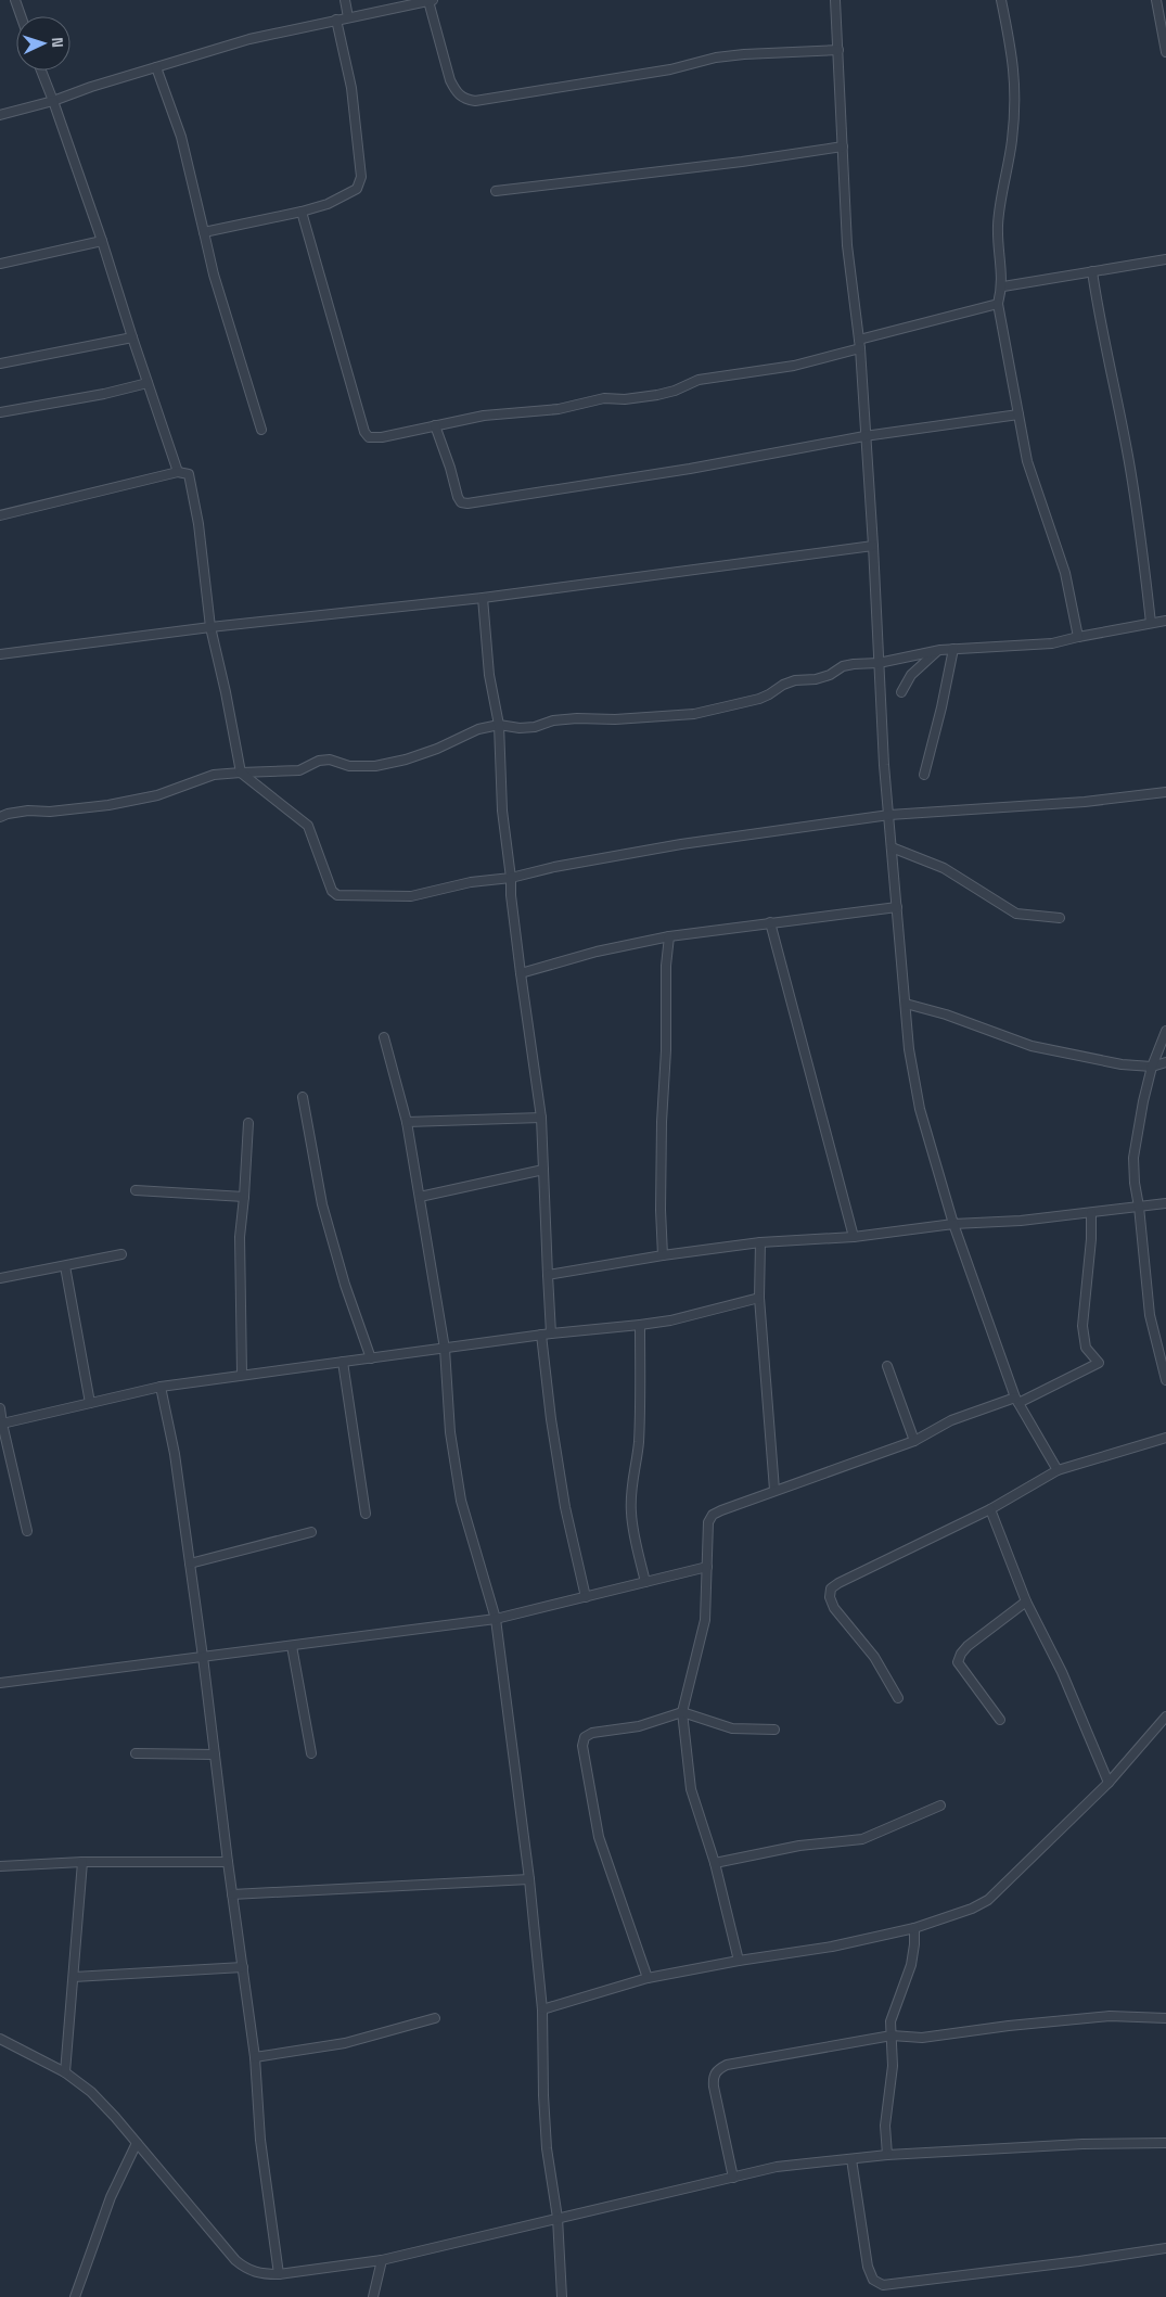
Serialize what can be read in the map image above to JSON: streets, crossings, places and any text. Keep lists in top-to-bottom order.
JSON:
{
  "north": "right"
}
